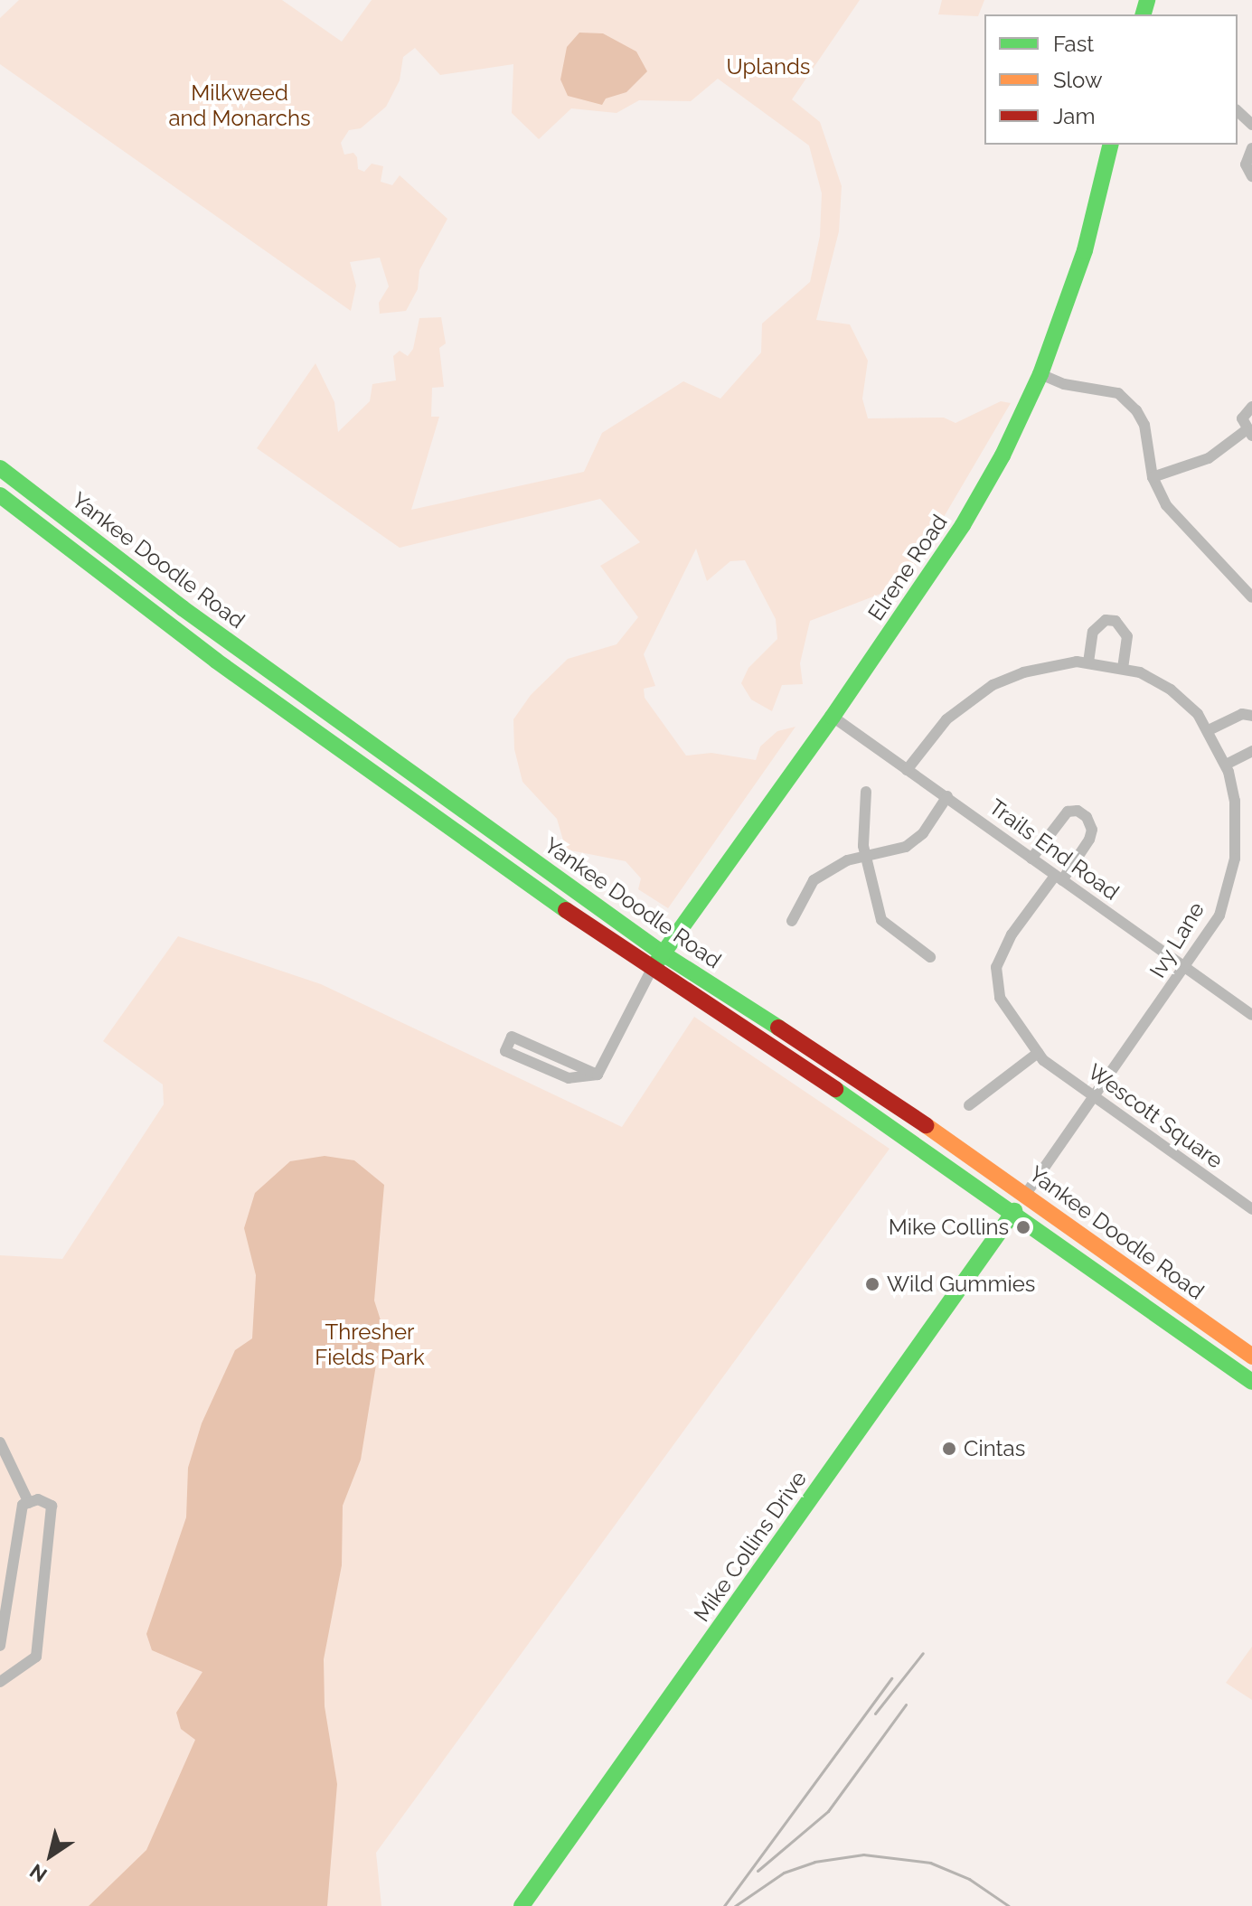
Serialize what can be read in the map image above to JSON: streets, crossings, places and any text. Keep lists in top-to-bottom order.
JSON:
{
  "streets": {
    "main road": ["Yankee Doodle Road", "Elrene Road", "Mike Collins Drive"],
    "street": ["Trails End Road", "Ivy Lane", "Wescott Square"]
  },
  "crossings": [
    ["Yankee Doodle Road", "Elrene Road"],
    ["Yankee Doodle Road", "Ivy Lane"],
    ["Yankee Doodle Road", "Mike Collins Drive"],
    ["Elrene Road", "Trails End Road"],
    ["Trails End Road", "Ivy Lane"],
    ["Trails End Road", "Wescott Square"],
    ["Ivy Lane", "Wescott Square"]
  ],
  "parks": ["Uplands", "Milkweed and Monarchs", "Thresher Fields Park"],
  "places": ["Mike Collins", "Wild Gummies", "Cintas"],
  "legend": ["Fast", "Slow", "Jam"],
  "north": "bottom left"
}
